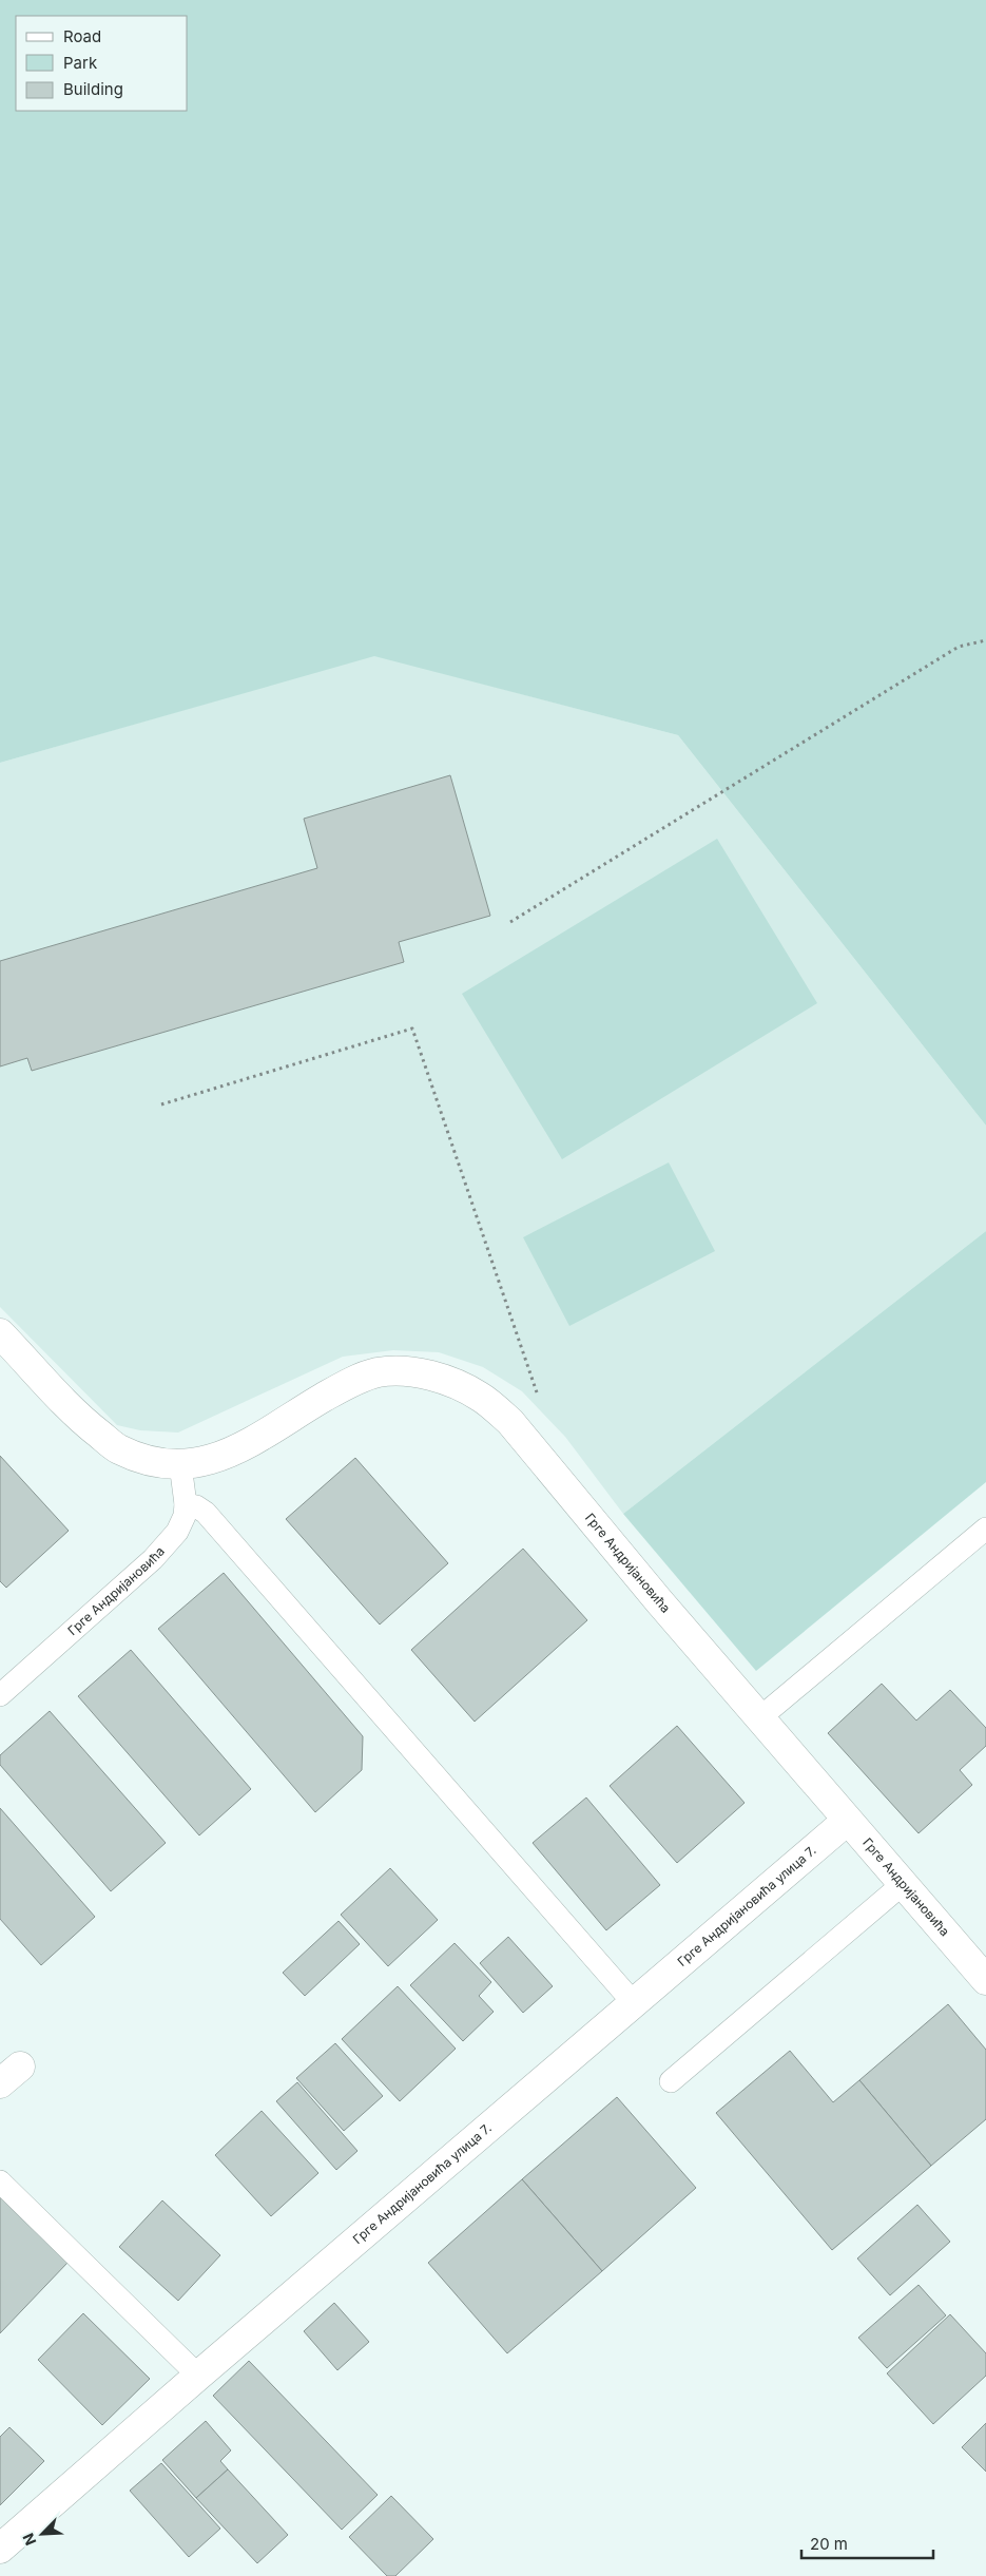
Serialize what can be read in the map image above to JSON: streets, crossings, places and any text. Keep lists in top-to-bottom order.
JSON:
{
  "streets": {
    "street": ["Грге Андријановића", "Грге Андријановића улица 7."]
  },
  "crossings": [
    ["Грге Андријановића", "Грге Андријановића улица 7."]
  ],
  "legend": ["Road", "Park", "Building"],
  "scale_bar": "20 m",
  "north": "bottom left"
}
